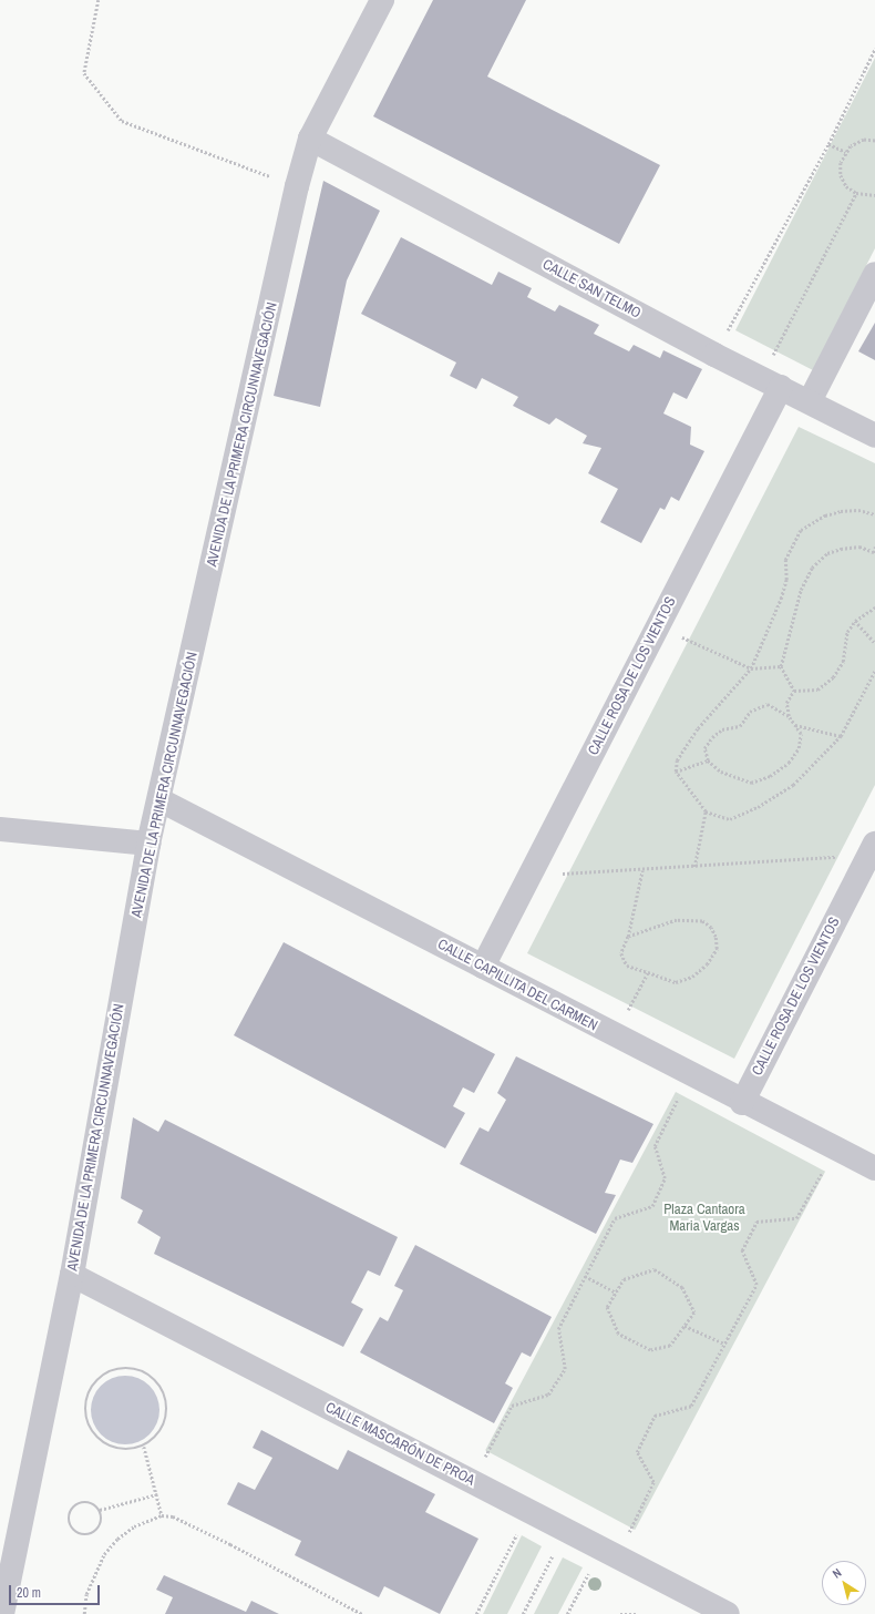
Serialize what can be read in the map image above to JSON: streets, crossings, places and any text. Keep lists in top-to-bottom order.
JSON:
{
  "streets": {
    "street": [
      "CALLE SAN TELMO",
      "AVENIDA DE LA PRIMERA CIRCUNNAVEGACIÓN",
      "CALLE ROSA DE LOS VIENTOS",
      "CALLE CAPILLITA DEL CARMEN",
      "CALLE MASCARÓN DE PROA"
    ]
  },
  "crossings": [
    ["CALLE SAN TELMO", "AVENIDA DE LA PRIMERA CIRCUNNAVEGACIÓN"],
    ["CALLE SAN TELMO", "CALLE ROSA DE LOS VIENTOS"],
    ["AVENIDA DE LA PRIMERA CIRCUNNAVEGACIÓN", "CALLE CAPILLITA DEL CARMEN"],
    ["AVENIDA DE LA PRIMERA CIRCUNNAVEGACIÓN", "CALLE MASCARÓN DE PROA"],
    ["CALLE ROSA DE LOS VIENTOS", "CALLE CAPILLITA DEL CARMEN"]
  ],
  "parks": ["Plaza Cantaora Maria Vargas"],
  "scale_bar": "20 m",
  "north": "top left"
}
